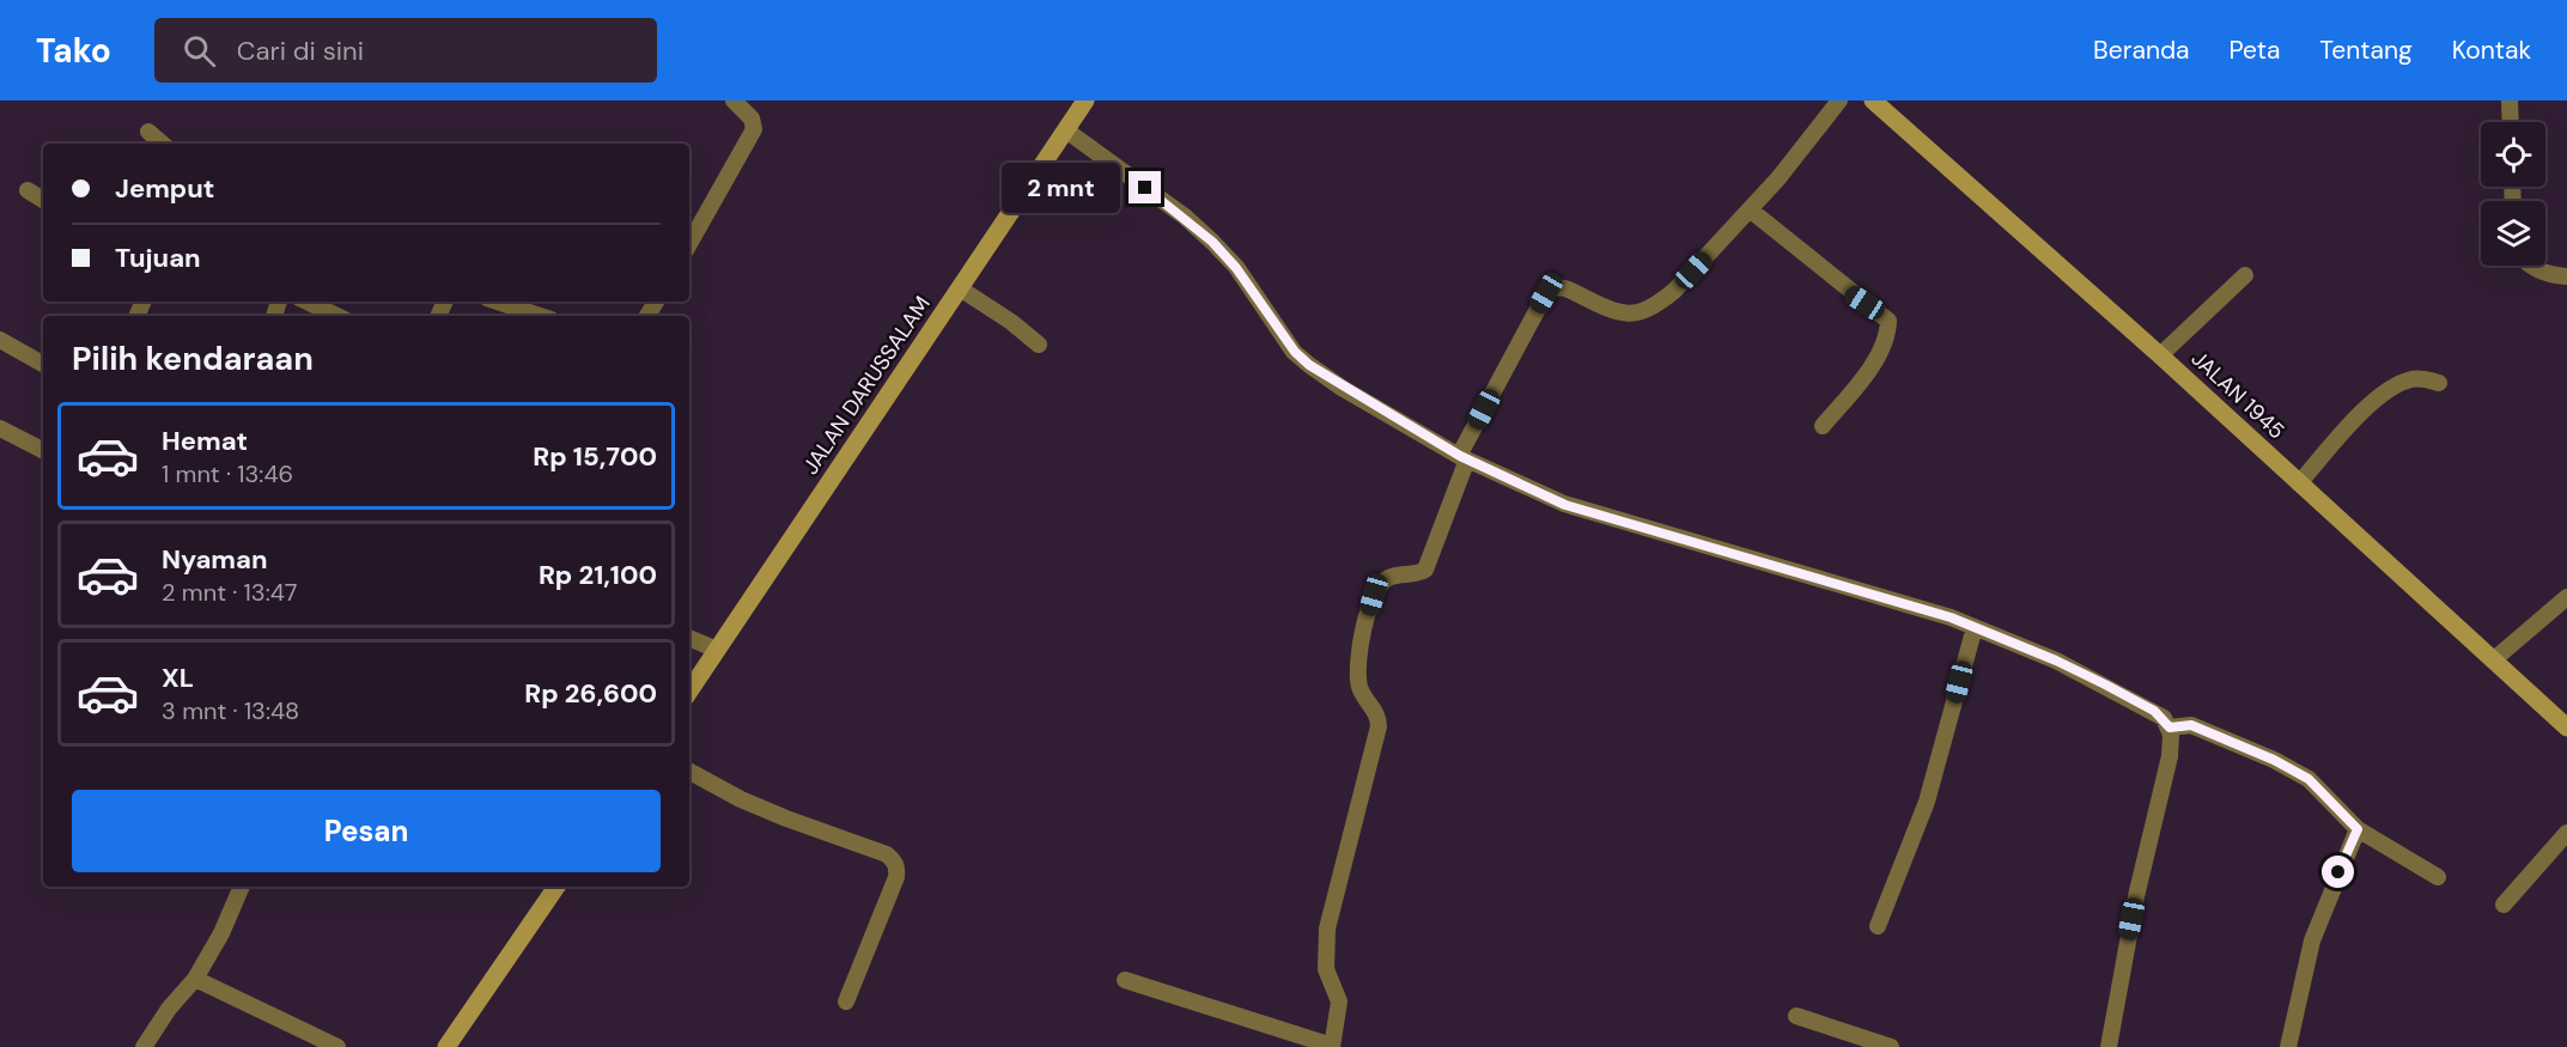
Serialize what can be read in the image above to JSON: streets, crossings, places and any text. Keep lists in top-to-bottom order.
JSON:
{
  "streets": {
    "street": ["JALAN DARUSSALAM", "JALAN 1945"]
  },
  "page": {
    "header": "Tako",
    "search": "Cari di sini",
    "nav": [
      "Beranda",
      "Peta",
      "Tentang",
      "Kontak"
    ],
    "banner": ["Jemput", "Tujuan"],
    "bubble": "2 mnt",
    "heading": "Pilih kendaraan",
    "list": [
      {
        "name": "Hemat",
        "note": "1 mnt · 13:46",
        "value": "Rp 15,700"
      },
      {
        "name": "Nyaman",
        "note": "2 mnt · 13:47",
        "value": "Rp 21,100"
      },
      {
        "name": "XL",
        "note": "3 mnt · 13:48",
        "value": "Rp 26,600"
      }
    ],
    "buttons": "Pesan"
  }
}
